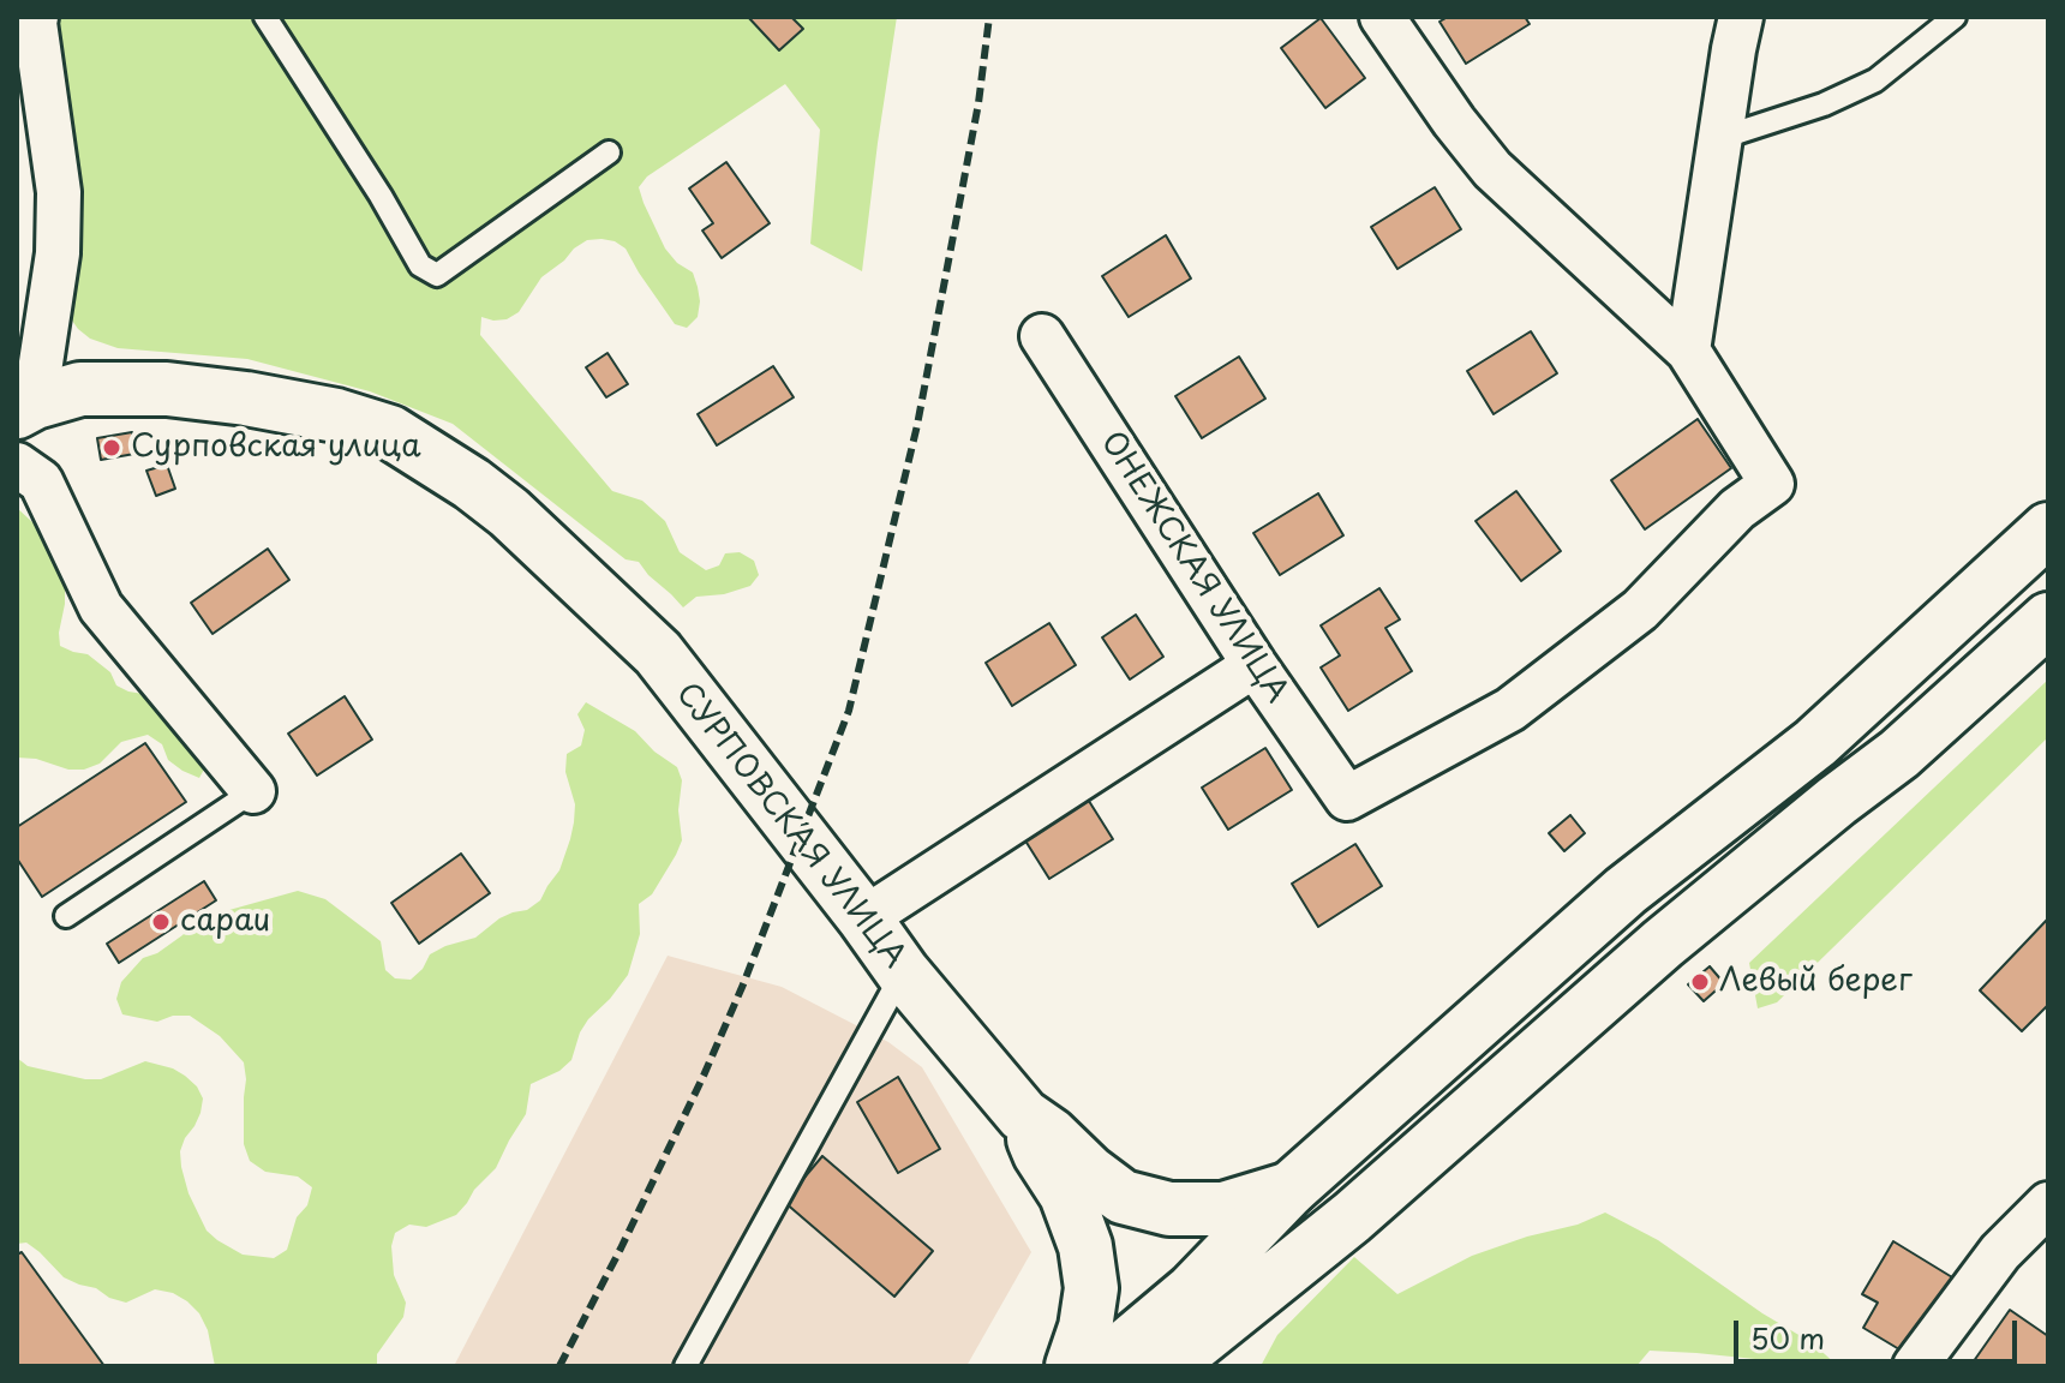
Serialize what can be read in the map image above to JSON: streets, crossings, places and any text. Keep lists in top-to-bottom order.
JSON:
{
  "streets": {
    "main road": ["СУРПОВСКАЯ УЛИЦА"],
    "street": ["ОНЕЖСКАЯ УЛИЦА"]
  },
  "places": ["Сурповская улица", "сараи", "Левый берег"],
  "scale_bar": "50 m"
}
